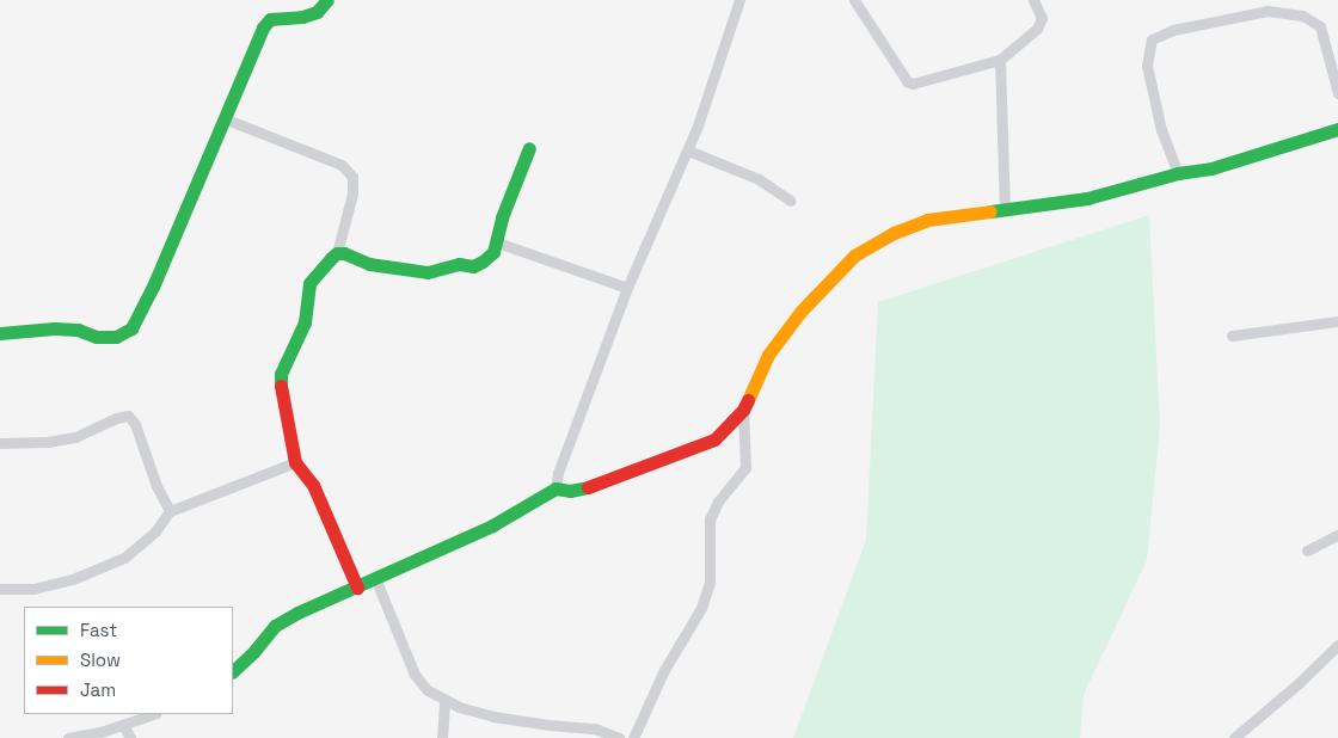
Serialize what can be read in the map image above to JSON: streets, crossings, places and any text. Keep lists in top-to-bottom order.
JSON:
{
  "legend": ["Fast", "Slow", "Jam"]
}
